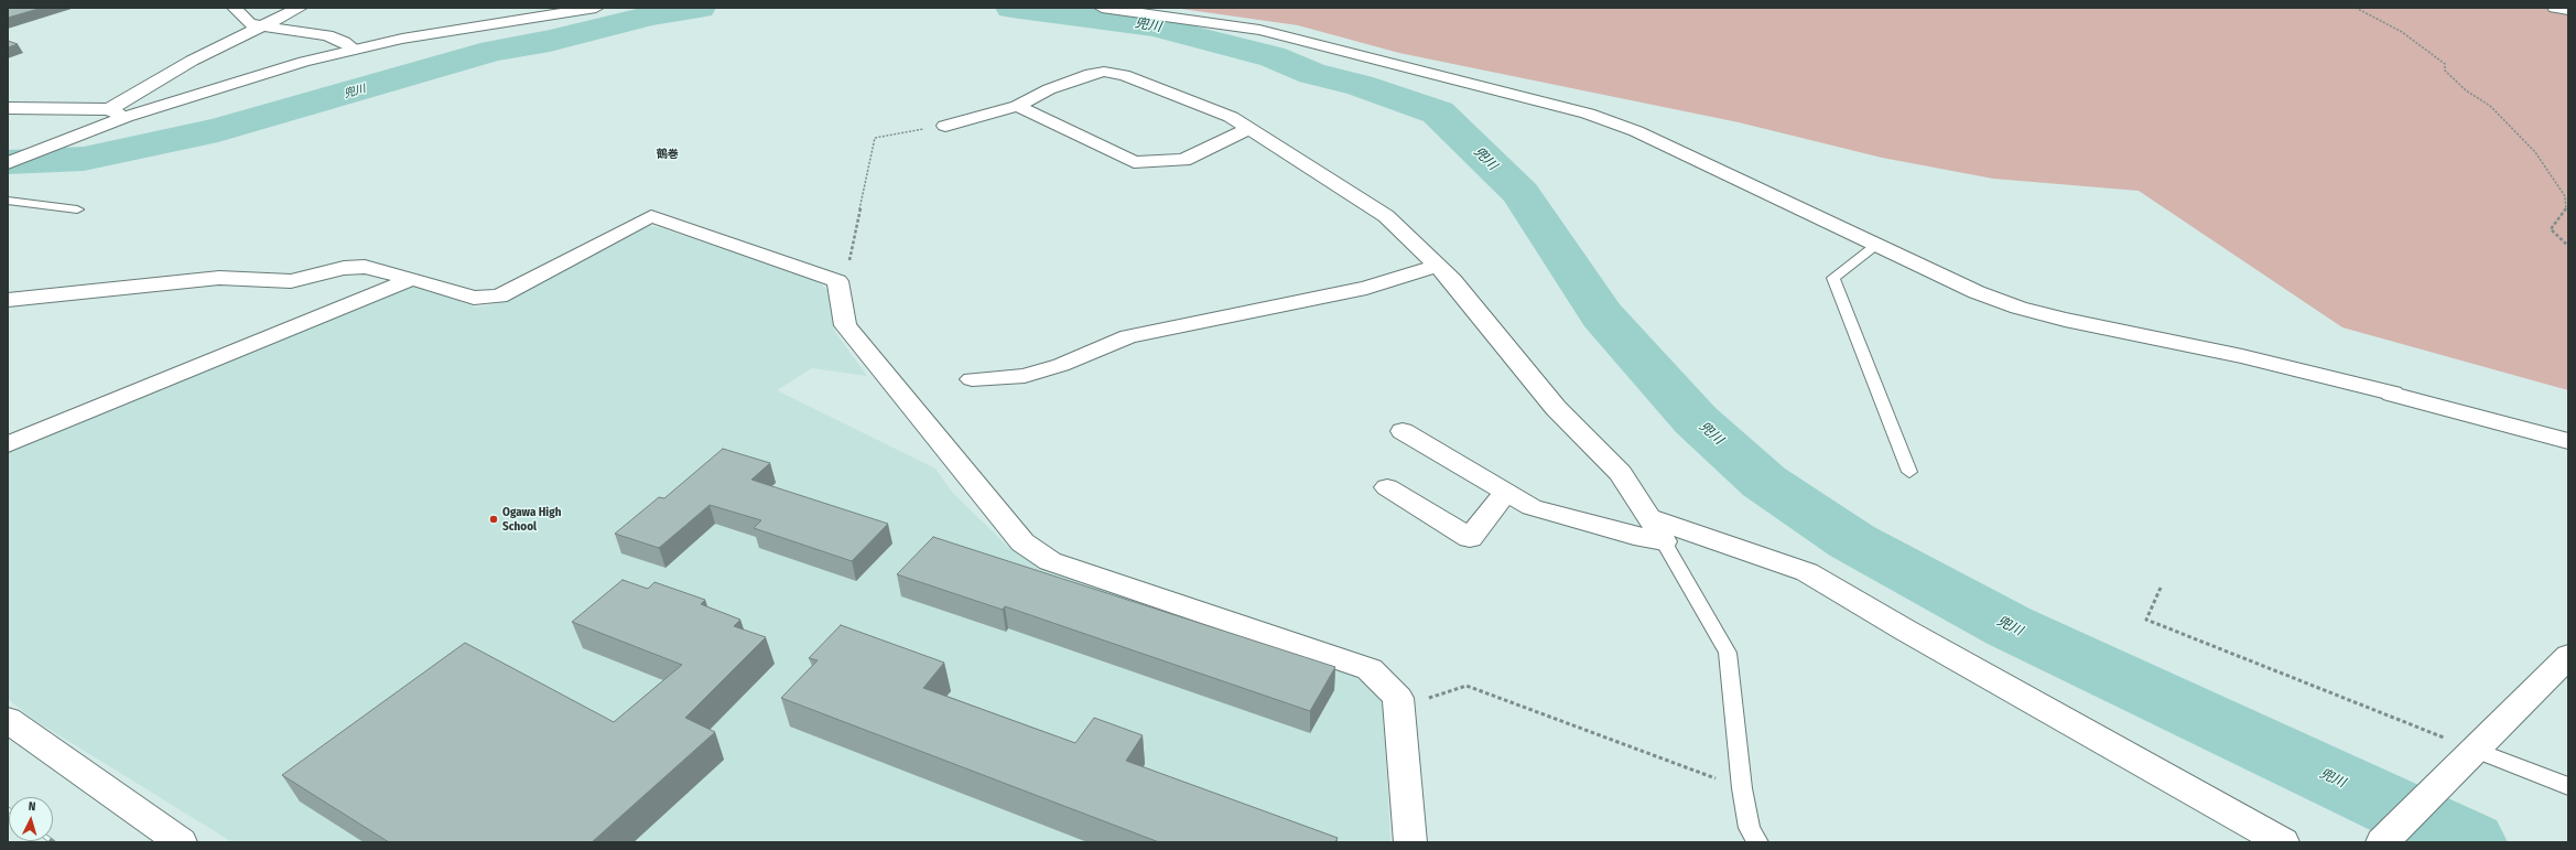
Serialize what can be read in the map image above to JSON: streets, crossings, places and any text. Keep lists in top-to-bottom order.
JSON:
{
  "districts": ["鶴巻"],
  "water": ["兜川"],
  "places": ["Ogawa High School"],
  "north": "top"
}
